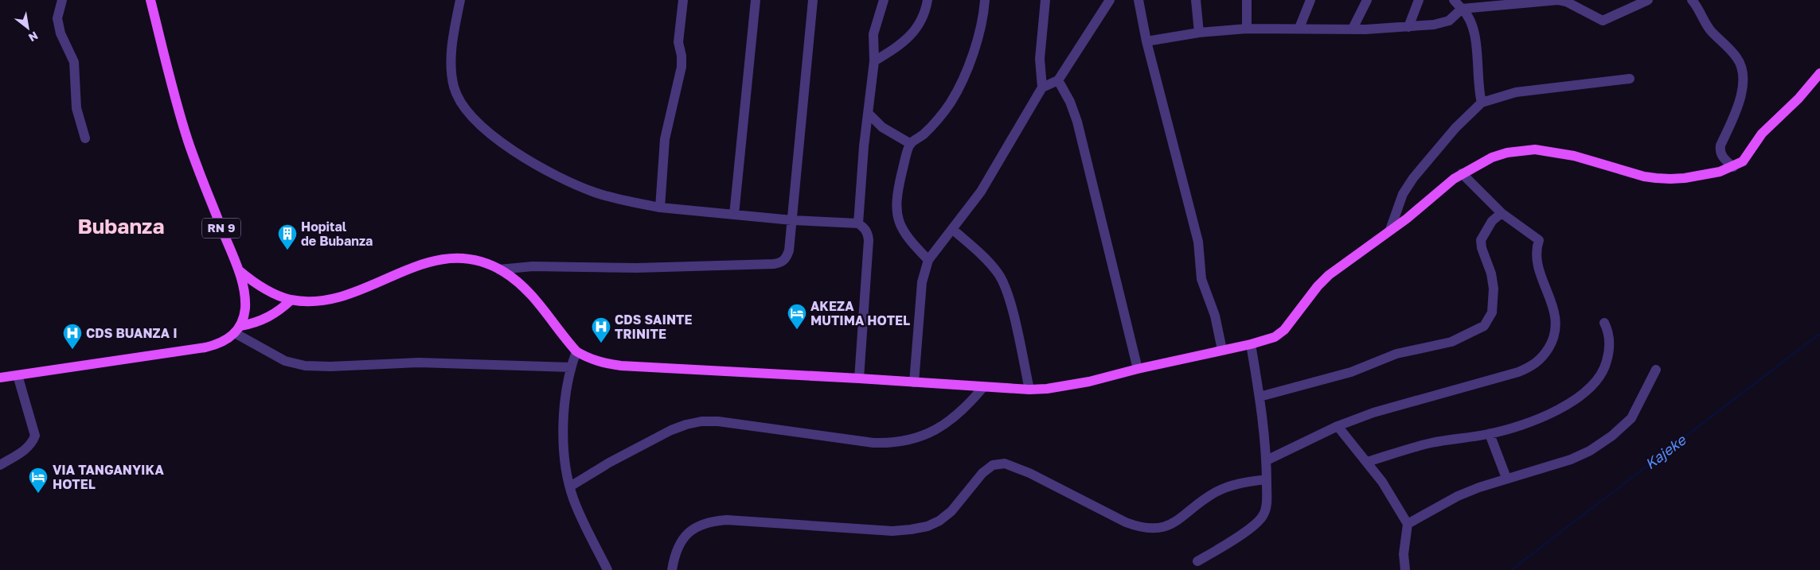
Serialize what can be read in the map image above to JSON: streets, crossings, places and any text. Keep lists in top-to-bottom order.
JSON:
{
  "streets": {
    "main road": ["RN 9"]
  },
  "districts": ["Bubanza"],
  "water": ["Kajeke"],
  "places": {
    "building": ["Hopital de Bubanza"],
    "hotel": ["AKEZA MUTIMA HOTEL", "VIA TANGANYIKA HOTEL"],
    "hospital": ["CDS SAINTE TRINITE", "CDS BUANZA I"]
  },
  "north": "bottom right"
}
